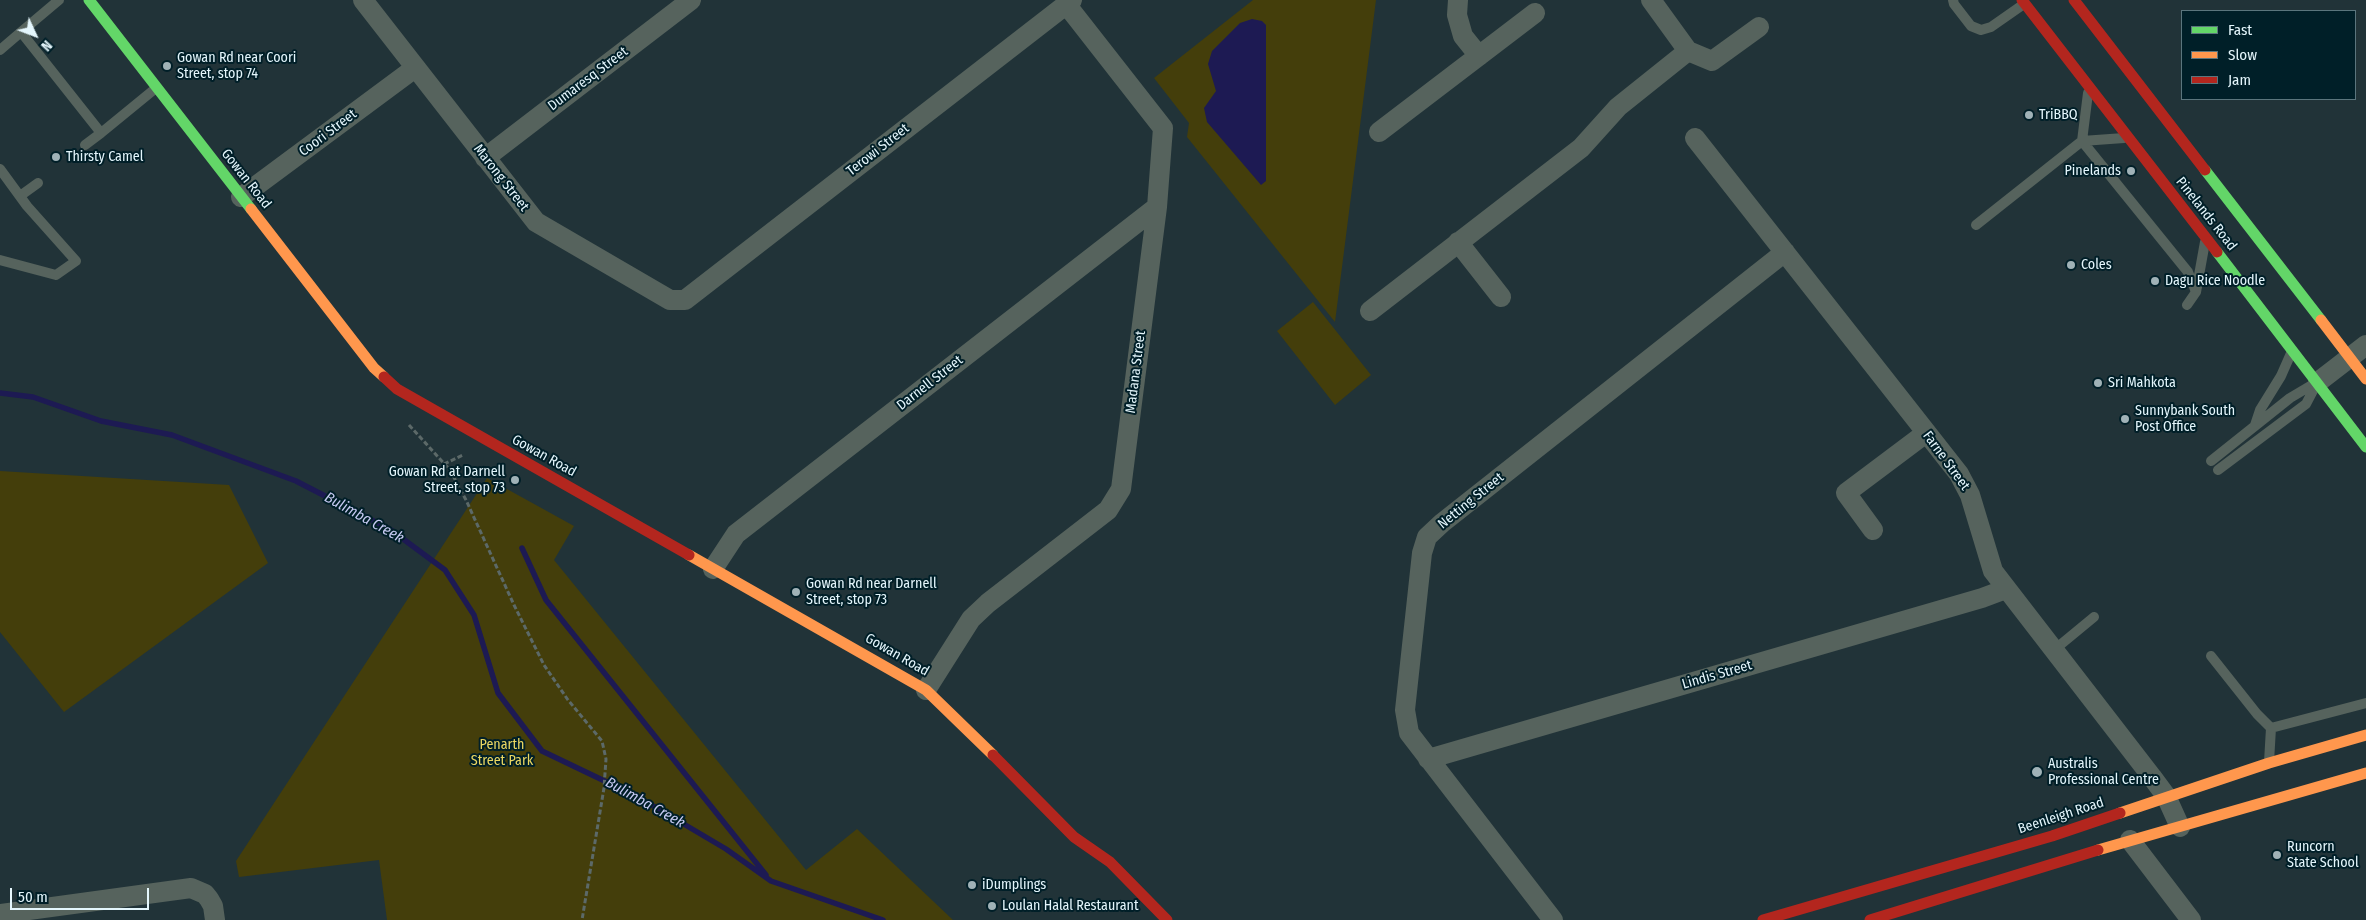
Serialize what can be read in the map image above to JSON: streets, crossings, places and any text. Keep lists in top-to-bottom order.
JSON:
{
  "streets": {
    "main road": ["Gowan Road", "Pinelands Road", "Beenleigh Road"],
    "street": [
      "Dumaresq Street",
      "Coori Street",
      "Terowi Street",
      "Marong Street",
      "Madana Street",
      "Darnell Street",
      "Farne Street",
      "Netting Street",
      "Lindis Street"
    ]
  },
  "crossings": [
    ["Dumaresq Street", "Marong Street"],
    ["Coori Street", "Marong Street"],
    ["Coori Street", "Gowan Road"],
    ["Terowi Street", "Marong Street"],
    ["Terowi Street", "Madana Street"],
    ["Gowan Road", "Madana Street"],
    ["Gowan Road", "Darnell Street"],
    ["Madana Street", "Darnell Street"],
    ["Farne Street", "Netting Street"],
    ["Farne Street", "Lindis Street"],
    ["Farne Street", "Beenleigh Road"],
    ["Netting Street", "Lindis Street"]
  ],
  "water": ["Bulimba Creek"],
  "parks": ["Penarth Street Park"],
  "places": [
    "Gowan Rd near Coori Street, stop 74",
    "TriBBQ",
    "Thirsty Camel",
    "Pinelands",
    "Coles",
    "Dagu Rice Noodle",
    "Sri Mahkota",
    "Sunnybank South Post Office",
    "Gowan Rd at Darnell Street, stop 73",
    "Gowan Rd near Darnell Street, stop 73",
    "Australis Professional Centre",
    "Runcorn State School",
    "iDumplings",
    "Loulan Halal Restaurant"
  ],
  "legend": ["Fast", "Slow", "Jam"],
  "scale_bar": "50 m",
  "north": "bottom right"
}
